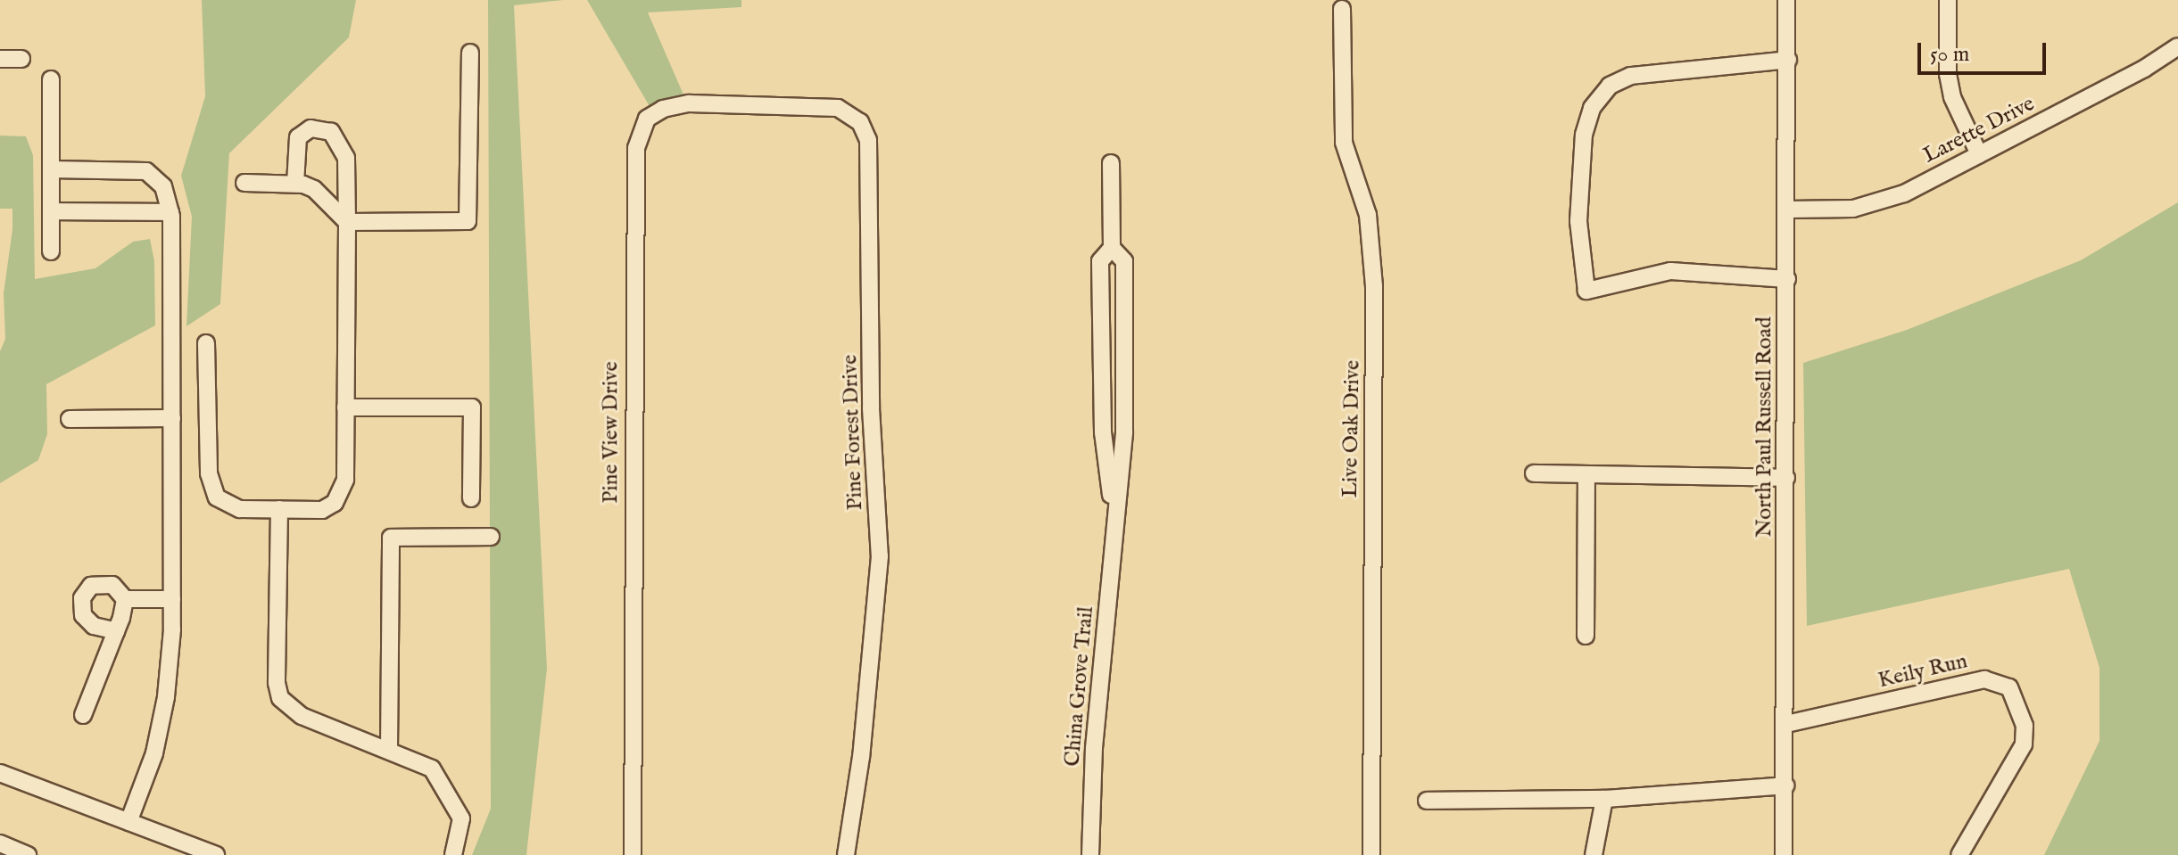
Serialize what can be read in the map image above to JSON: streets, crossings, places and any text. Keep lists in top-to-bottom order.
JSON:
{
  "streets": {
    "street": [
      "Larette Drive",
      "North Paul Russell Road",
      "Live Oak Drive",
      "Pine View Drive",
      "Pine Forest Drive",
      "Keily Run",
      "China Grove Trail"
    ]
  },
  "crossings": [
    ["Larette Drive", "North Paul Russell Road"],
    ["North Paul Russell Road", "Keily Run"],
    ["Pine View Drive", "Pine Forest Drive"]
  ],
  "scale_bar": "50 m"
}
